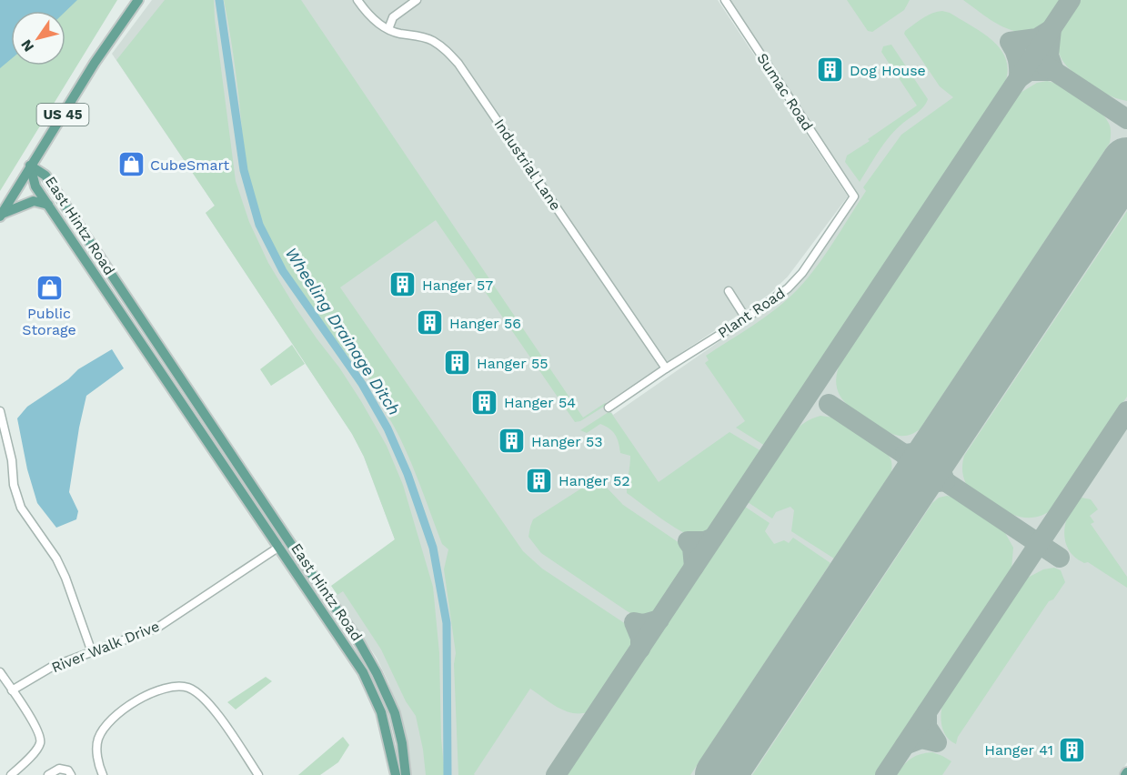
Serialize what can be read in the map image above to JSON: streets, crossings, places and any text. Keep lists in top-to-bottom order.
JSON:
{
  "streets": {
    "main road": ["US 45", "East Hintz Road"],
    "street": [
      "Sumac Road",
      "Industrial Lane",
      "Plant Road",
      "River Walk Drive"
    ]
  },
  "crossings": [
    ["Sumac Road", "Plant Road"],
    ["US 45", "East Hintz Road"],
    ["Industrial Lane", "Plant Road"],
    ["East Hintz Road", "River Walk Drive"]
  ],
  "water": ["Wheeling Drainage Ditch"],
  "places": {
    "building": [
      "Dog House",
      "Hanger 57",
      "Hanger 56",
      "Hanger 55",
      "Hanger 54",
      "Hanger 53",
      "Hanger 52",
      "Hanger 41"
    ],
    "shop": ["CubeSmart", "Public Storage"]
  },
  "north": "bottom left"
}
